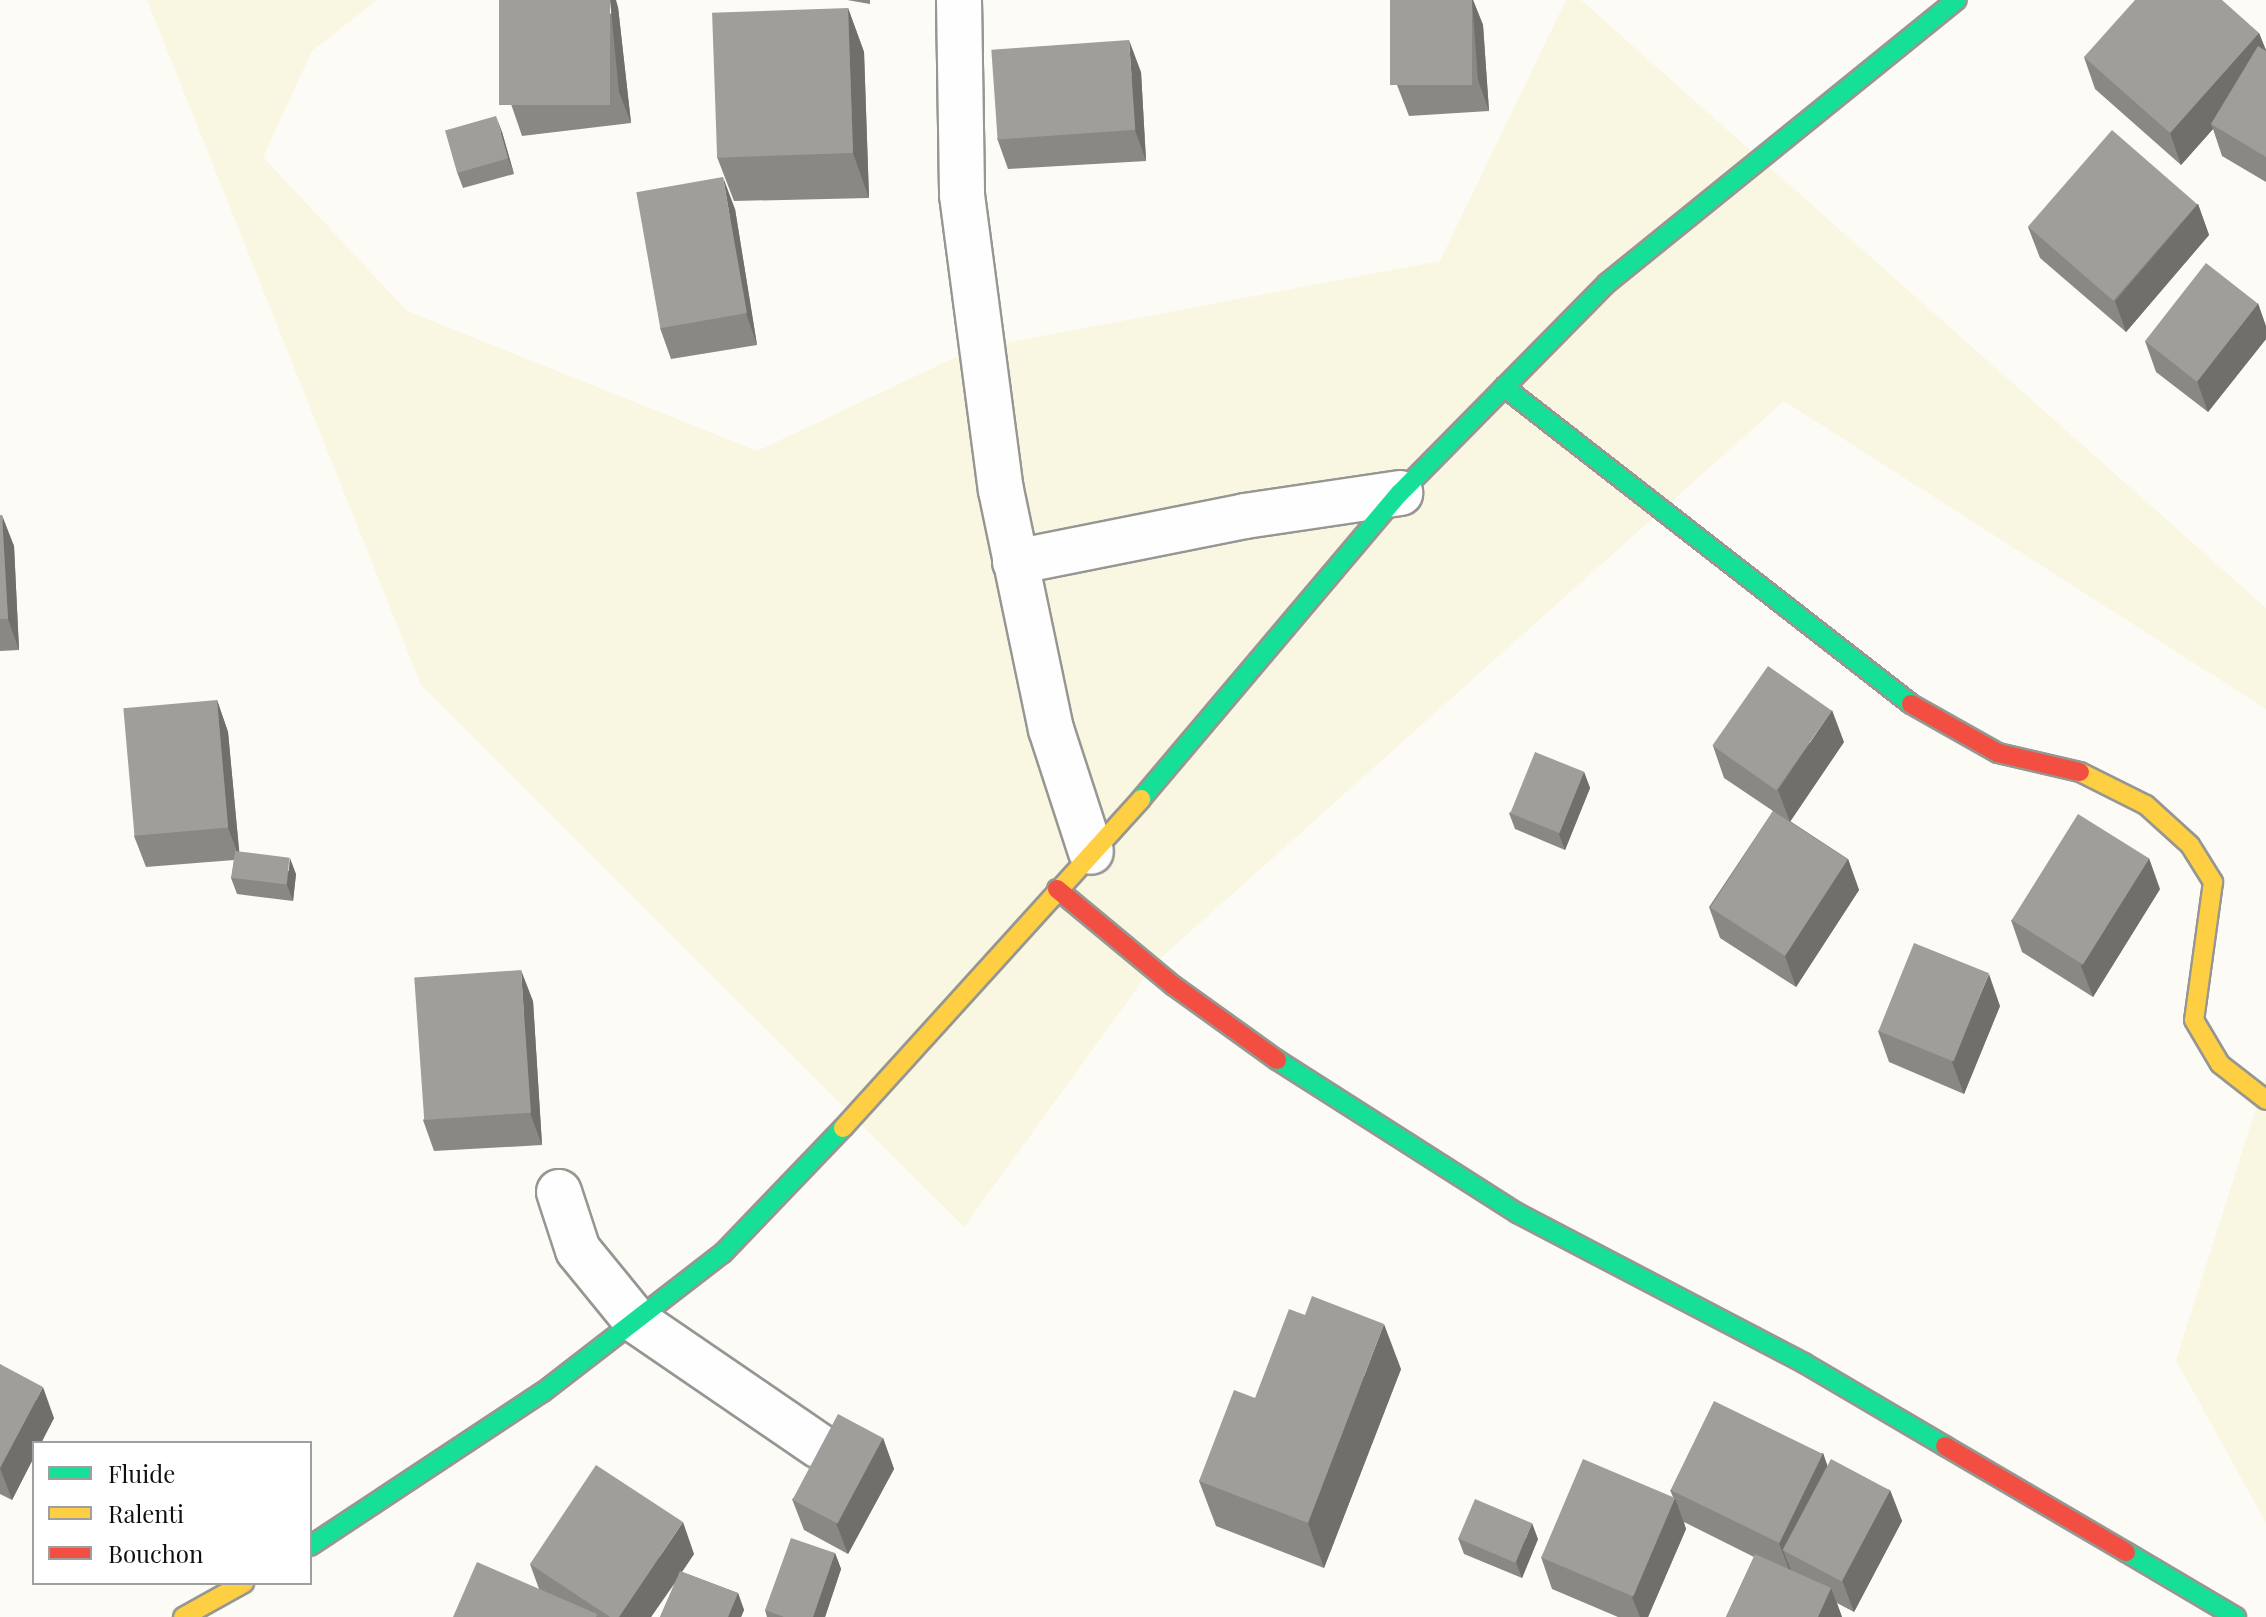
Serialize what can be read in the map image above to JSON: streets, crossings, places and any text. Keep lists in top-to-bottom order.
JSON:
{
  "legend": ["Fluide", "Ralenti", "Bouchon"]
}
